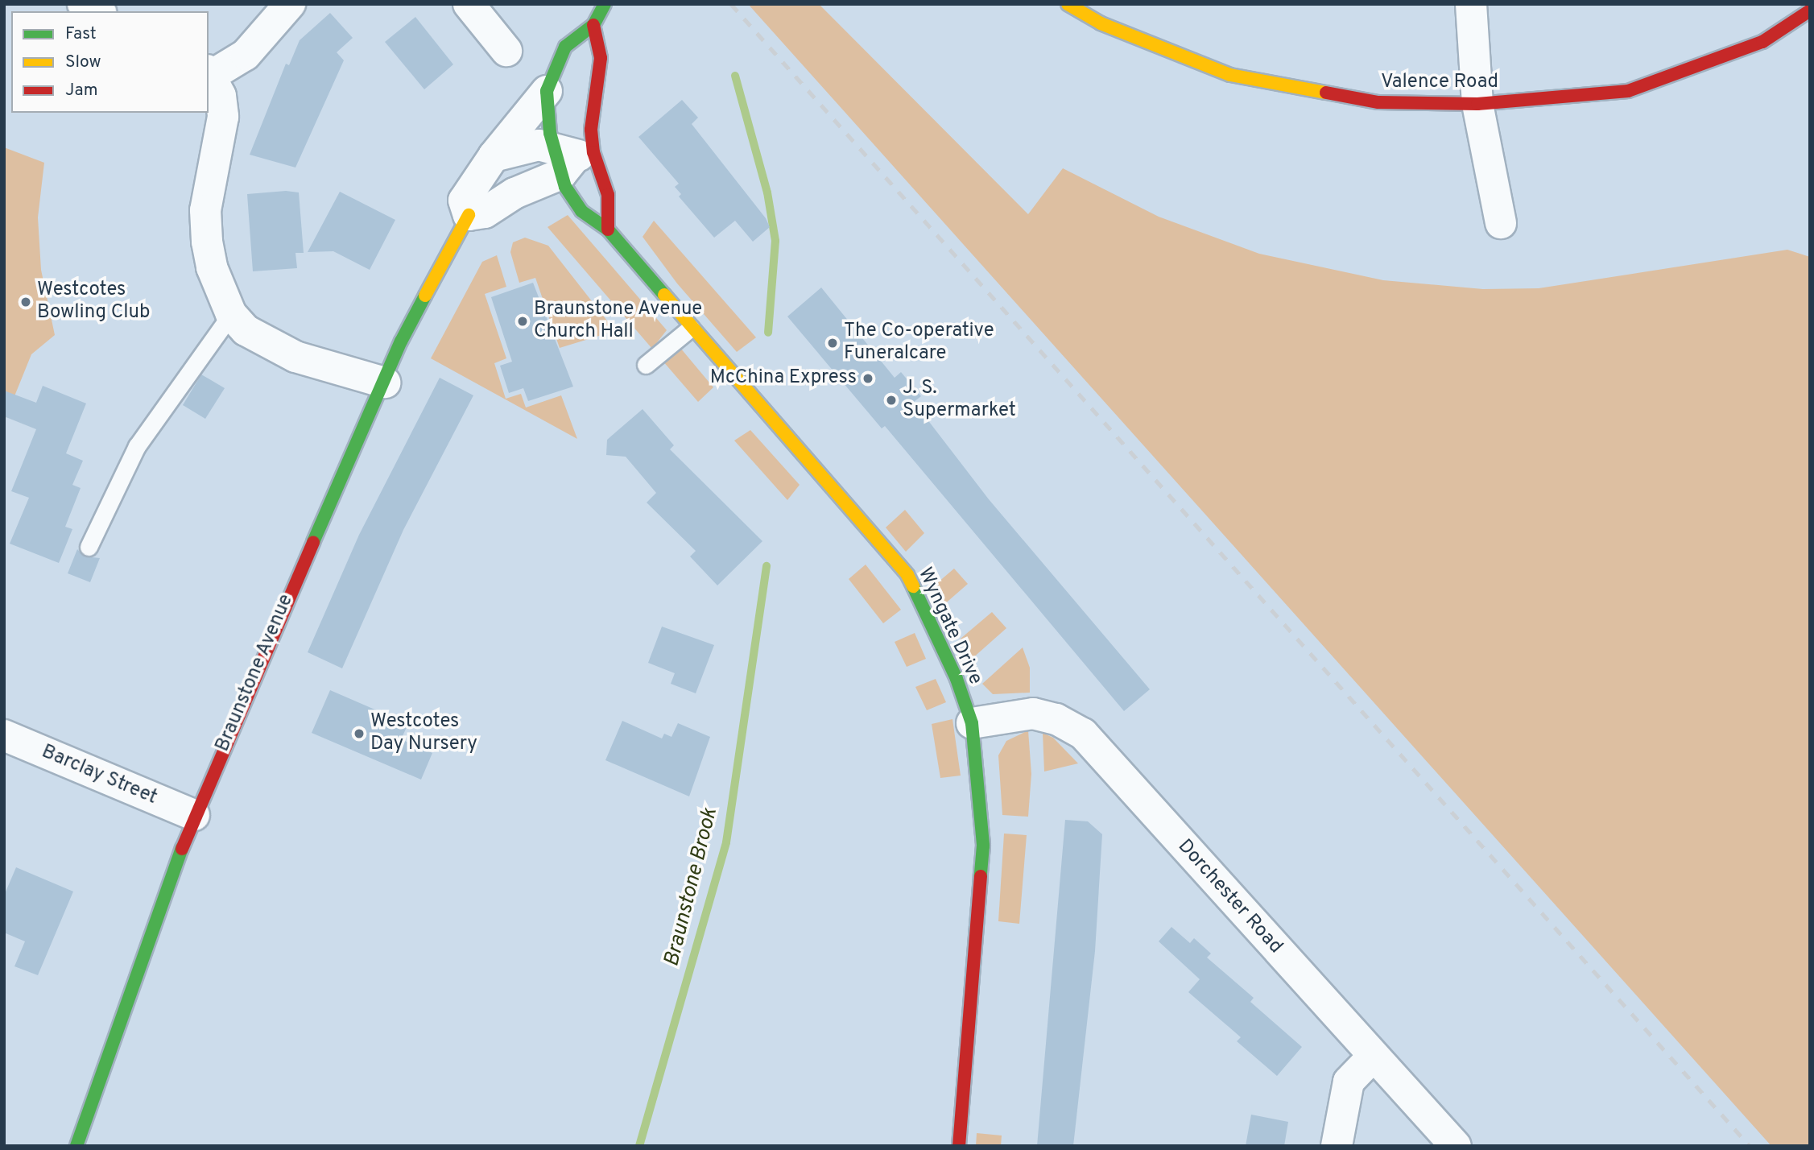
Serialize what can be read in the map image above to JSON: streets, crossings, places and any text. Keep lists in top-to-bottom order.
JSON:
{
  "streets": {
    "street": [
      "Valence Road",
      "Wyngate Drive",
      "Braunstone Avenue",
      "Barclay Street",
      "Dorchester Road"
    ]
  },
  "crossings": [
    ["Wyngate Drive", "Dorchester Road"],
    ["Braunstone Avenue", "Barclay Street"]
  ],
  "water": ["Braunstone Brook"],
  "places": [
    "Westcotes Bowling Club",
    "Braunstone Avenue Church Hall",
    "The Co-operative Funeralcare",
    "McChina Express",
    "J. S. Supermarket",
    "Westcotes Day Nursery"
  ],
  "legend": ["Fast", "Slow", "Jam"]
}
